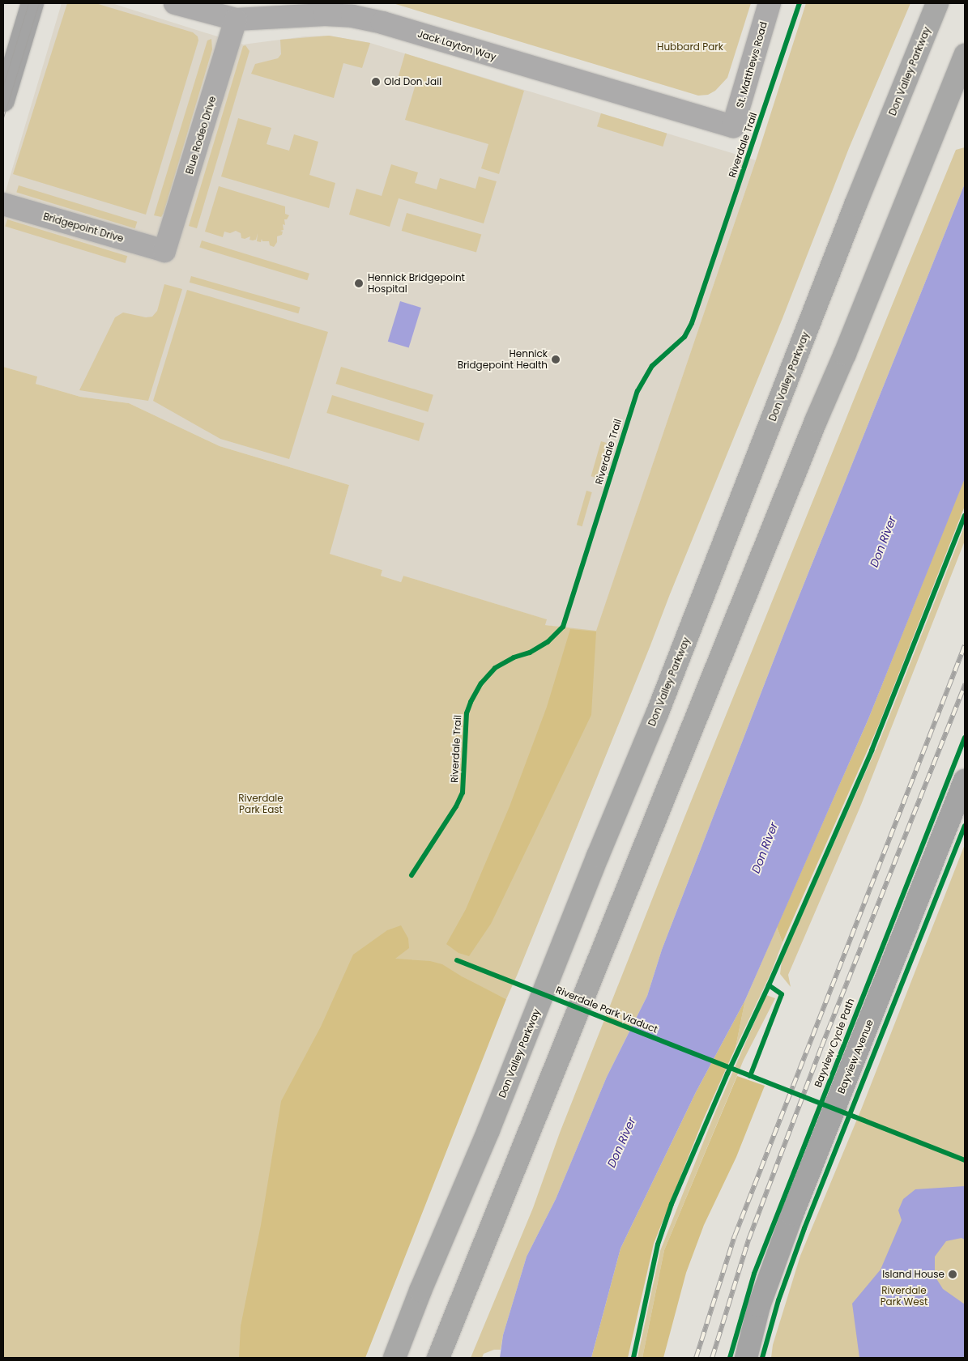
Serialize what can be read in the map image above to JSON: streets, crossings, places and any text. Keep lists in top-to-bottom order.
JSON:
{
  "streets": {
    "highway": ["Don Valley Parkway"],
    "main road": ["Bayview Avenue"],
    "street": [
      "Jack Layton Way",
      "St. Matthews Road",
      "Blue Rodeo Drive",
      "Bridgepoint Drive"
    ],
    "cycle path": ["Riverdale Trail", "Riverdale Park Viaduct", "Bayview Cycle Path"]
  },
  "crossings": [
    ["Jack Layton Way", "St. Matthews Road"],
    ["Jack Layton Way", "Blue Rodeo Drive"],
    ["Blue Rodeo Drive", "Bridgepoint Drive"]
  ],
  "water": ["Don River"],
  "parks": ["Hubbard Park", "Riverdale Park East", "Riverdale Park West"],
  "places": [
    "Old Don Jail",
    "Hennick Bridgepoint Hospital",
    "Hennick Bridgepoint Health",
    "Island House"
  ]
}
